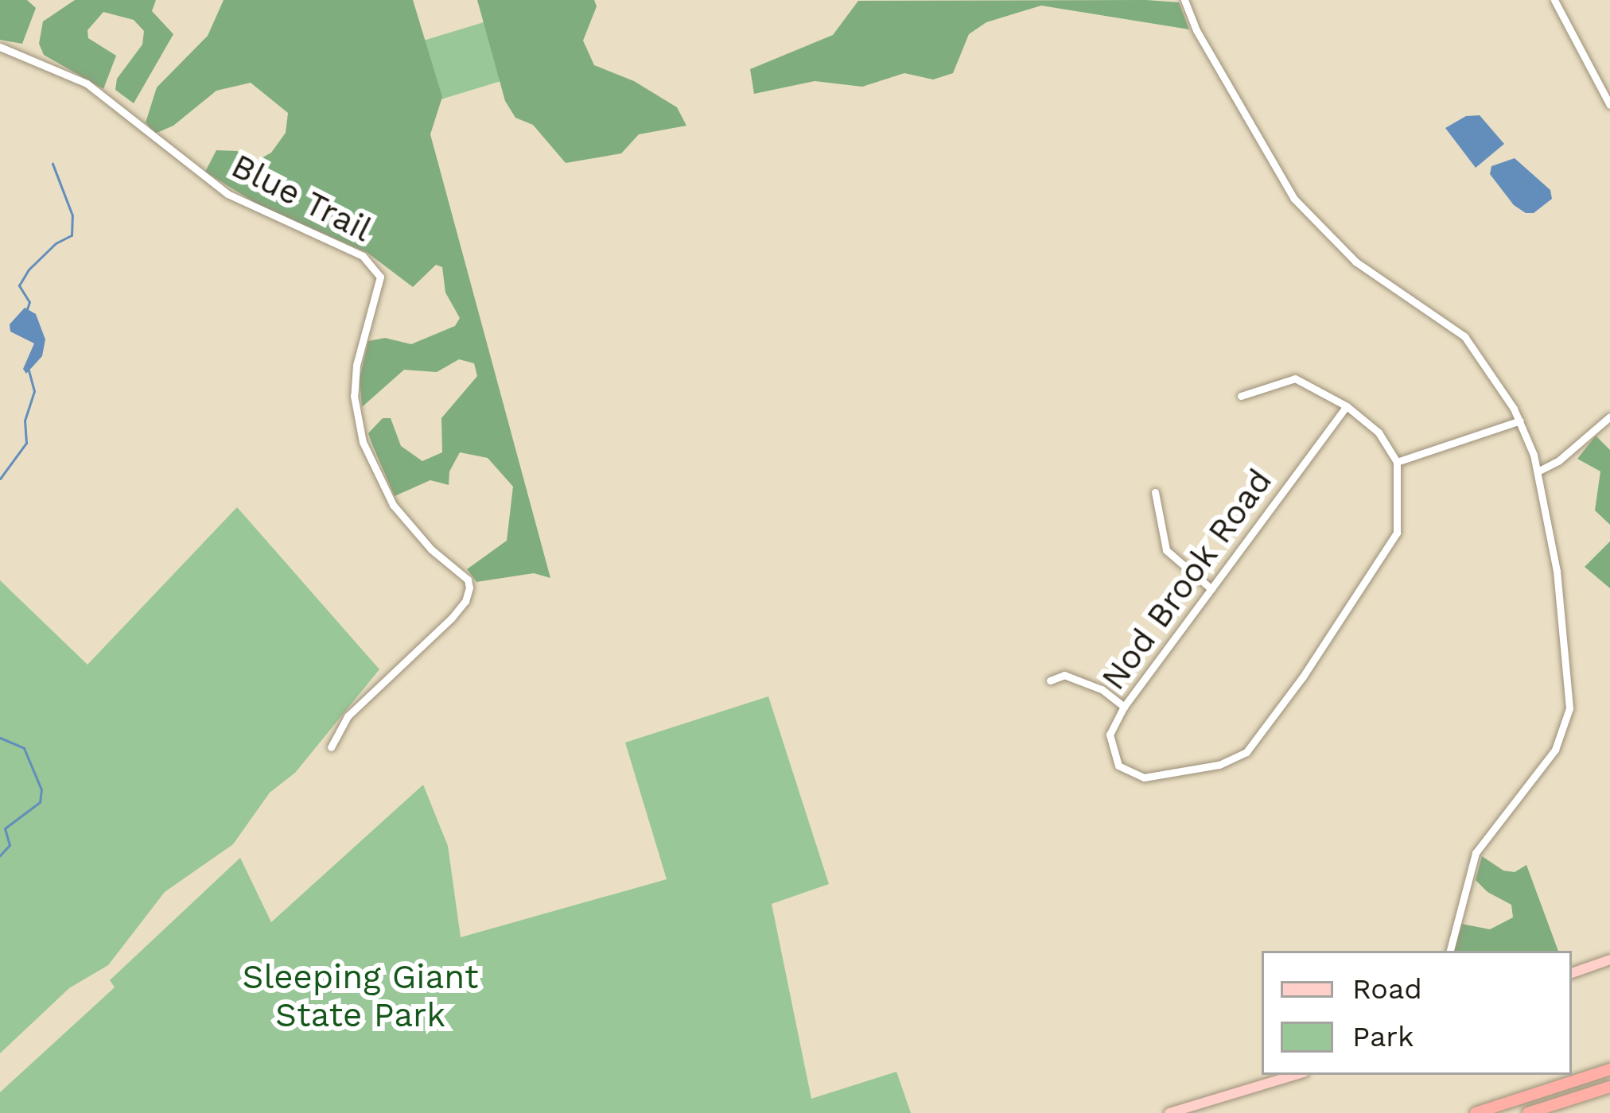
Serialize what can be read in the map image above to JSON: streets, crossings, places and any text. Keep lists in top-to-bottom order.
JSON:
{
  "streets": {
    "street": ["Blue Trail", "Nod Brook Road"]
  },
  "parks": ["Sleeping Giant State Park"],
  "legend": ["Road", "Park"]
}
